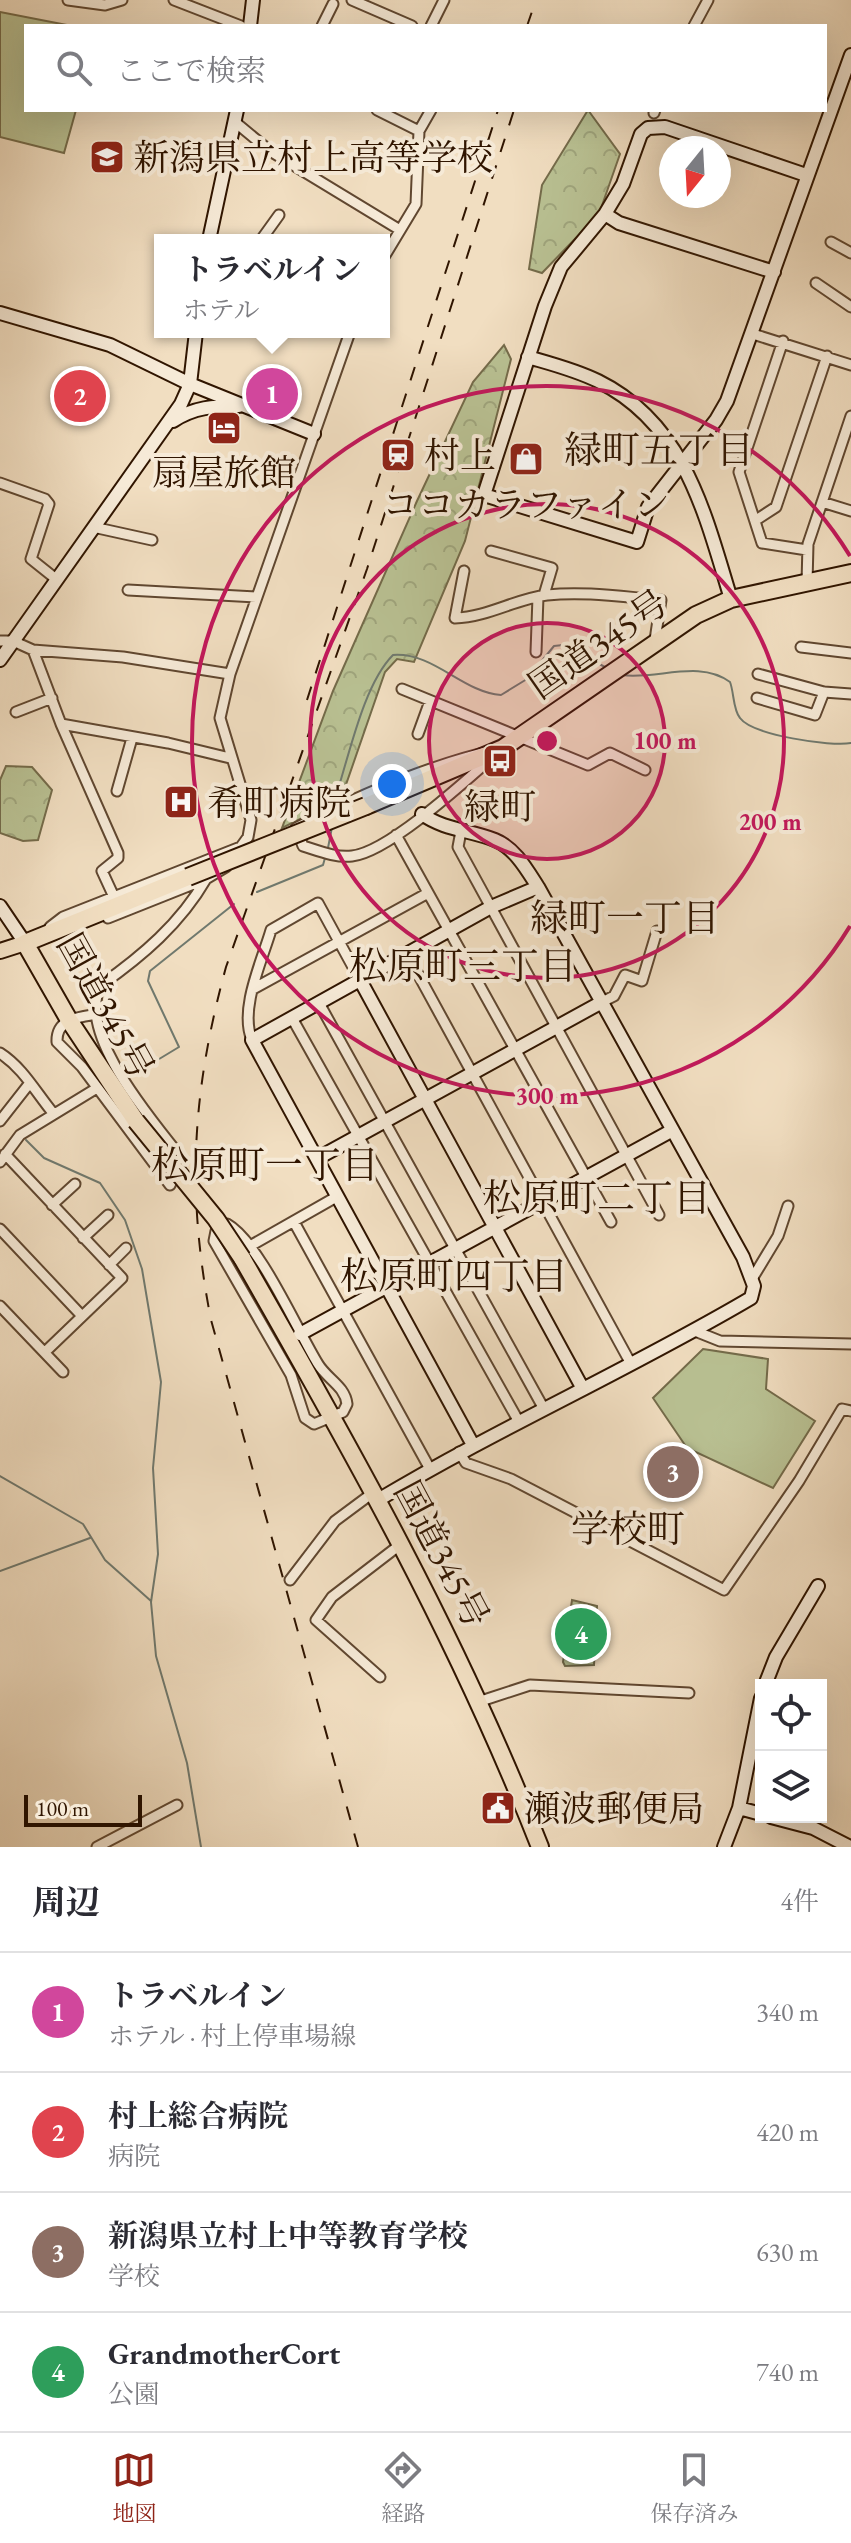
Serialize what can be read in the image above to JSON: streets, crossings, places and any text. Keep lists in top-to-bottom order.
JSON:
{
  "streets": {
    "highway": ["国道345号"]
  },
  "districts": [
    "緑町五丁目",
    "緑町一丁目",
    "松原町三丁目",
    "松原町一丁目",
    "松原町二丁目",
    "松原町四丁目",
    "学校町"
  ],
  "places": {
    "school or university": ["新潟県立村上高等学校"],
    "hotel": ["扇屋旅館"],
    "station": ["村上"],
    "shop": ["ココカラファイン"],
    "bus stop": ["緑町"],
    "hospital": ["肴町病院"],
    "public building": ["瀬波郵便局"]
  },
  "scale_bar": "100 m",
  "north": "bottom",
  "page": {
    "search": "ここで検索",
    "popup": ["トラベルイン", "ホテル"],
    "pins": [
      "1",
      "2",
      "3",
      "4"
    ],
    "scale": "100 m",
    "heading": ["周辺", "4件"],
    "list": [
      {
        "mark": "1",
        "name": "トラベルイン",
        "note": "ホテル · 村上停車場線",
        "value": "340 m"
      },
      {
        "mark": "2",
        "name": "村上総合病院",
        "note": "病院",
        "value": "420 m"
      },
      {
        "mark": "3",
        "name": "新潟県立村上中等教育学校",
        "note": "学校",
        "value": "630 m"
      },
      {
        "mark": "4",
        "name": "GrandmotherCort",
        "note": "公園",
        "value": "740 m"
      }
    ],
    "nav": ["地図", "経路", "保存済み"]
  },
  "rings": ["100 m", "200 m", "300 m"]
}
